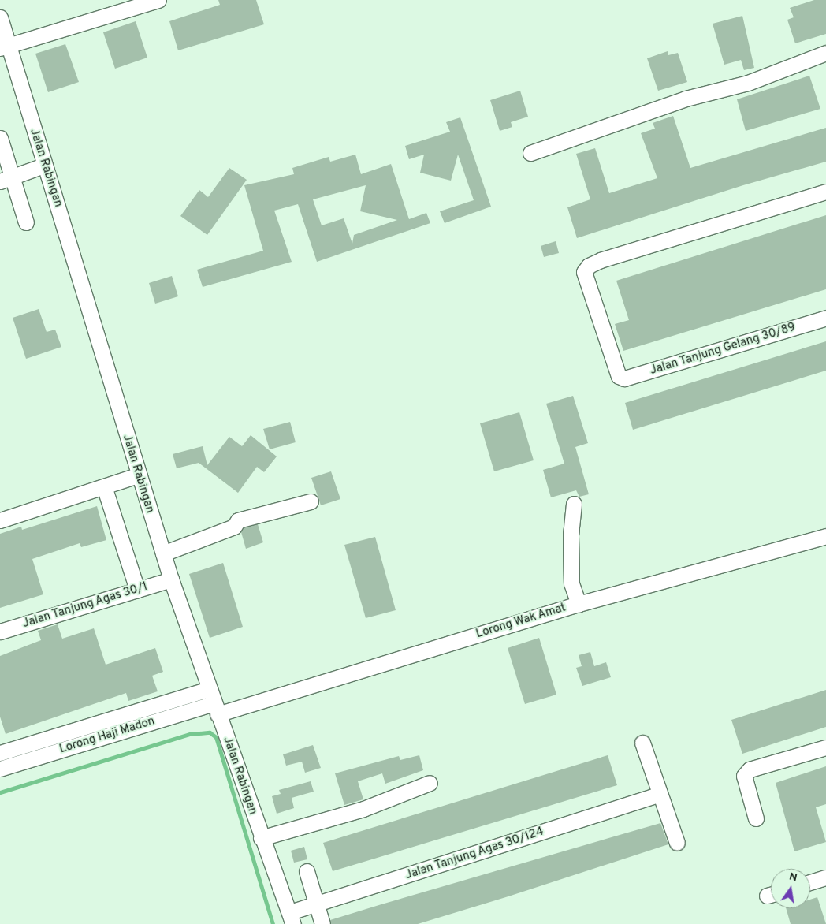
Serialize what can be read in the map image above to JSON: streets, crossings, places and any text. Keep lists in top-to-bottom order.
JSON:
{
  "streets": {
    "street": [
      "Jalan Rabingan",
      "Jalan Tanjung Gelang 30/89",
      "Jalan Tanjung Agas 30/1",
      "Lorong Wak Amat",
      "Lorong Haji Madon",
      "Jalan Tanjung Agas 30/124"
    ]
  },
  "crossings": [
    ["Jalan Rabingan", "Jalan Tanjung Agas 30/1"],
    ["Jalan Rabingan", "Lorong Wak Amat"],
    ["Jalan Rabingan", "Lorong Haji Madon"],
    ["Jalan Rabingan", "Jalan Tanjung Agas 30/124"],
    ["Lorong Wak Amat", "Lorong Haji Madon"]
  ],
  "north": "top"
}
